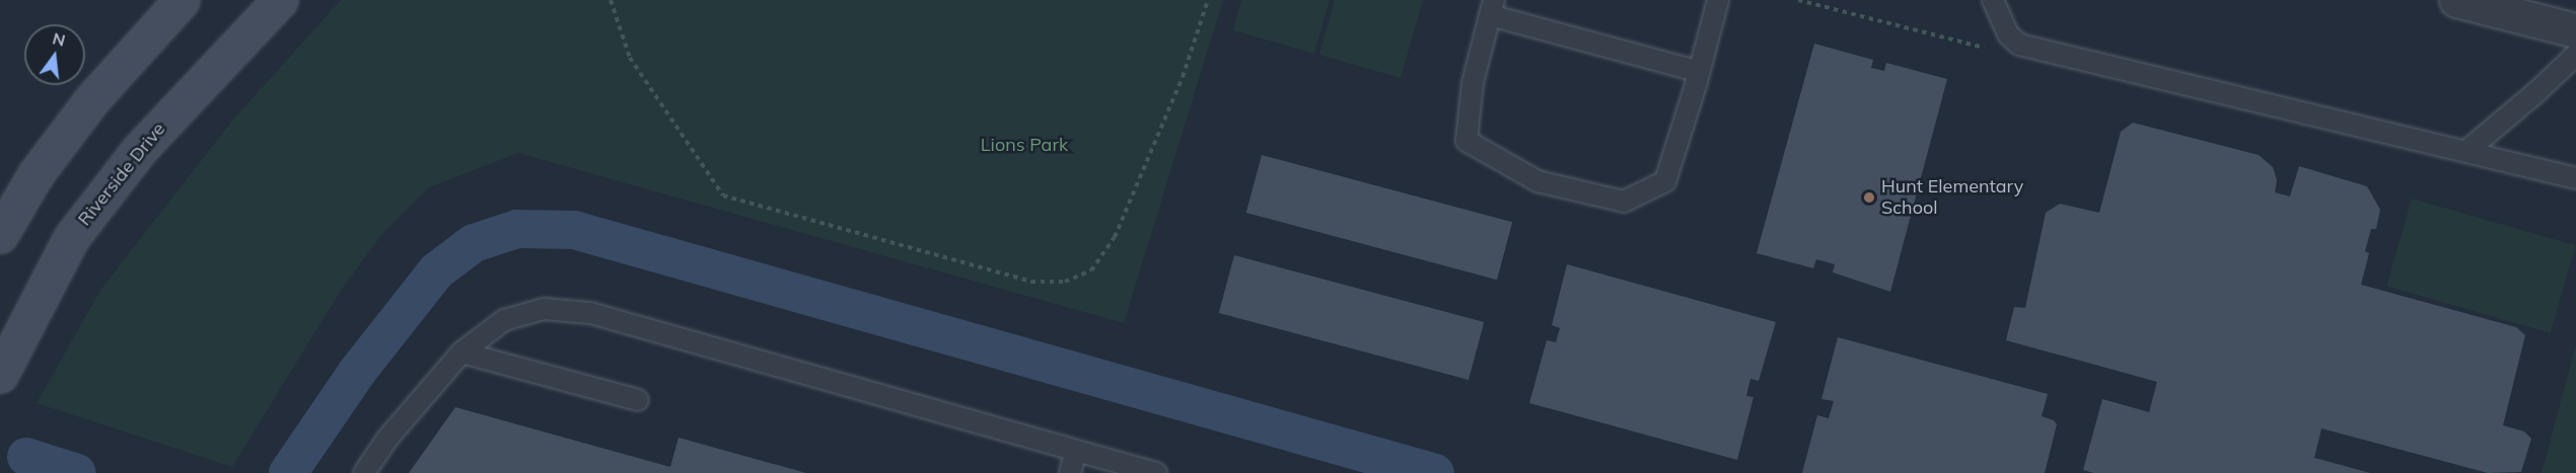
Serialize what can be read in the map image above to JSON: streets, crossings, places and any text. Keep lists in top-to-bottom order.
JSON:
{
  "streets": {
    "street": ["Riverside Drive"]
  },
  "parks": ["Lions Park"],
  "places": ["Hunt Elementary School"],
  "north": "top"
}
